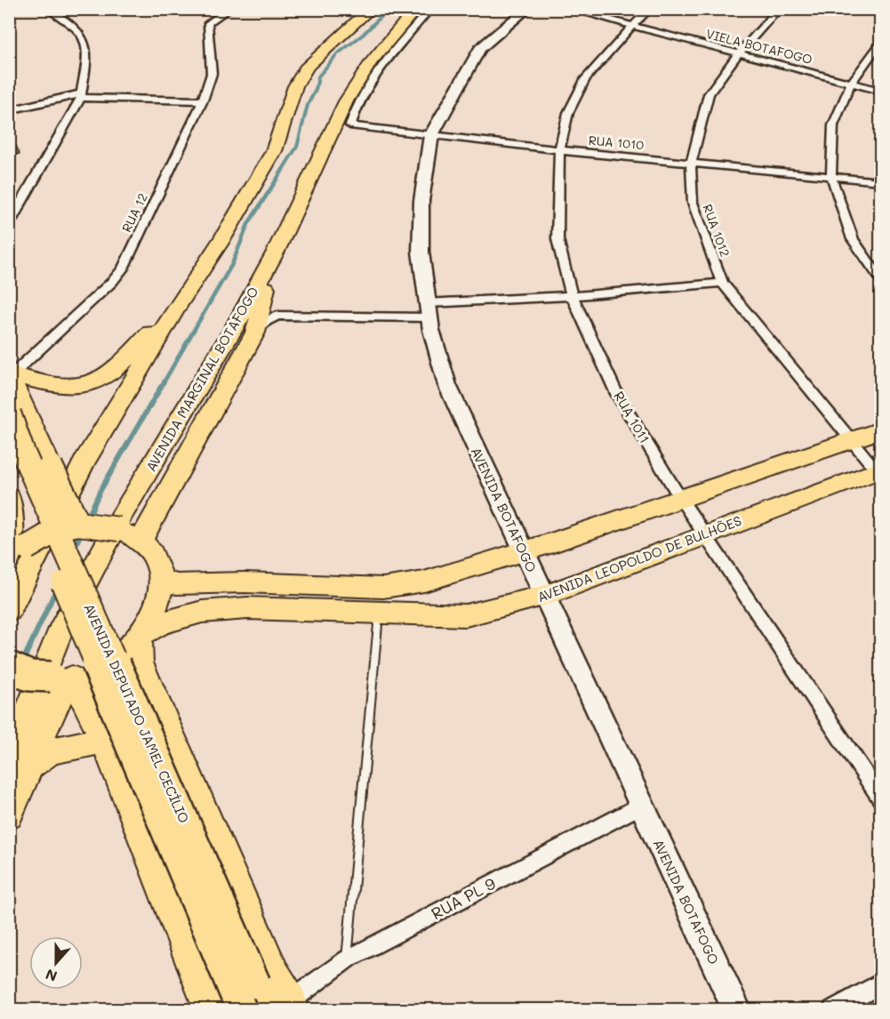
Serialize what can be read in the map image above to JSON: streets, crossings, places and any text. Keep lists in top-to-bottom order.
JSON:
{
  "streets": {
    "main road": ["AVENIDA MARGINAL BOTAFOGO", "AVENIDA LEOPOLDO DE BULHÕES", "AVENIDA DEPUTADO JAMEL CECÍLIO"],
    "street": [
      "VIELA BOTAFOGO",
      "RUA 1010",
      "RUA 12",
      "RUA 1012",
      "RUA 1011",
      "AVENIDA BOTAFOGO",
      "RUA PL 9"
    ]
  },
  "crossings": [
    ["VIELA BOTAFOGO", "RUA 1012"],
    ["VIELA BOTAFOGO", "RUA 1011"],
    ["RUA 1010", "RUA 1012"],
    ["RUA 1010", "RUA 1011"],
    ["RUA 1010", "AVENIDA BOTAFOGO"],
    ["RUA 1012", "AVENIDA LEOPOLDO DE BULHÕES"],
    ["RUA 1011", "AVENIDA LEOPOLDO DE BULHÕES"],
    ["AVENIDA BOTAFOGO", "AVENIDA LEOPOLDO DE BULHÕES"],
    ["AVENIDA BOTAFOGO", "RUA PL 9"],
    ["AVENIDA DEPUTADO JAMEL CECÍLIO", "RUA PL 9"]
  ],
  "north": "bottom"
}
